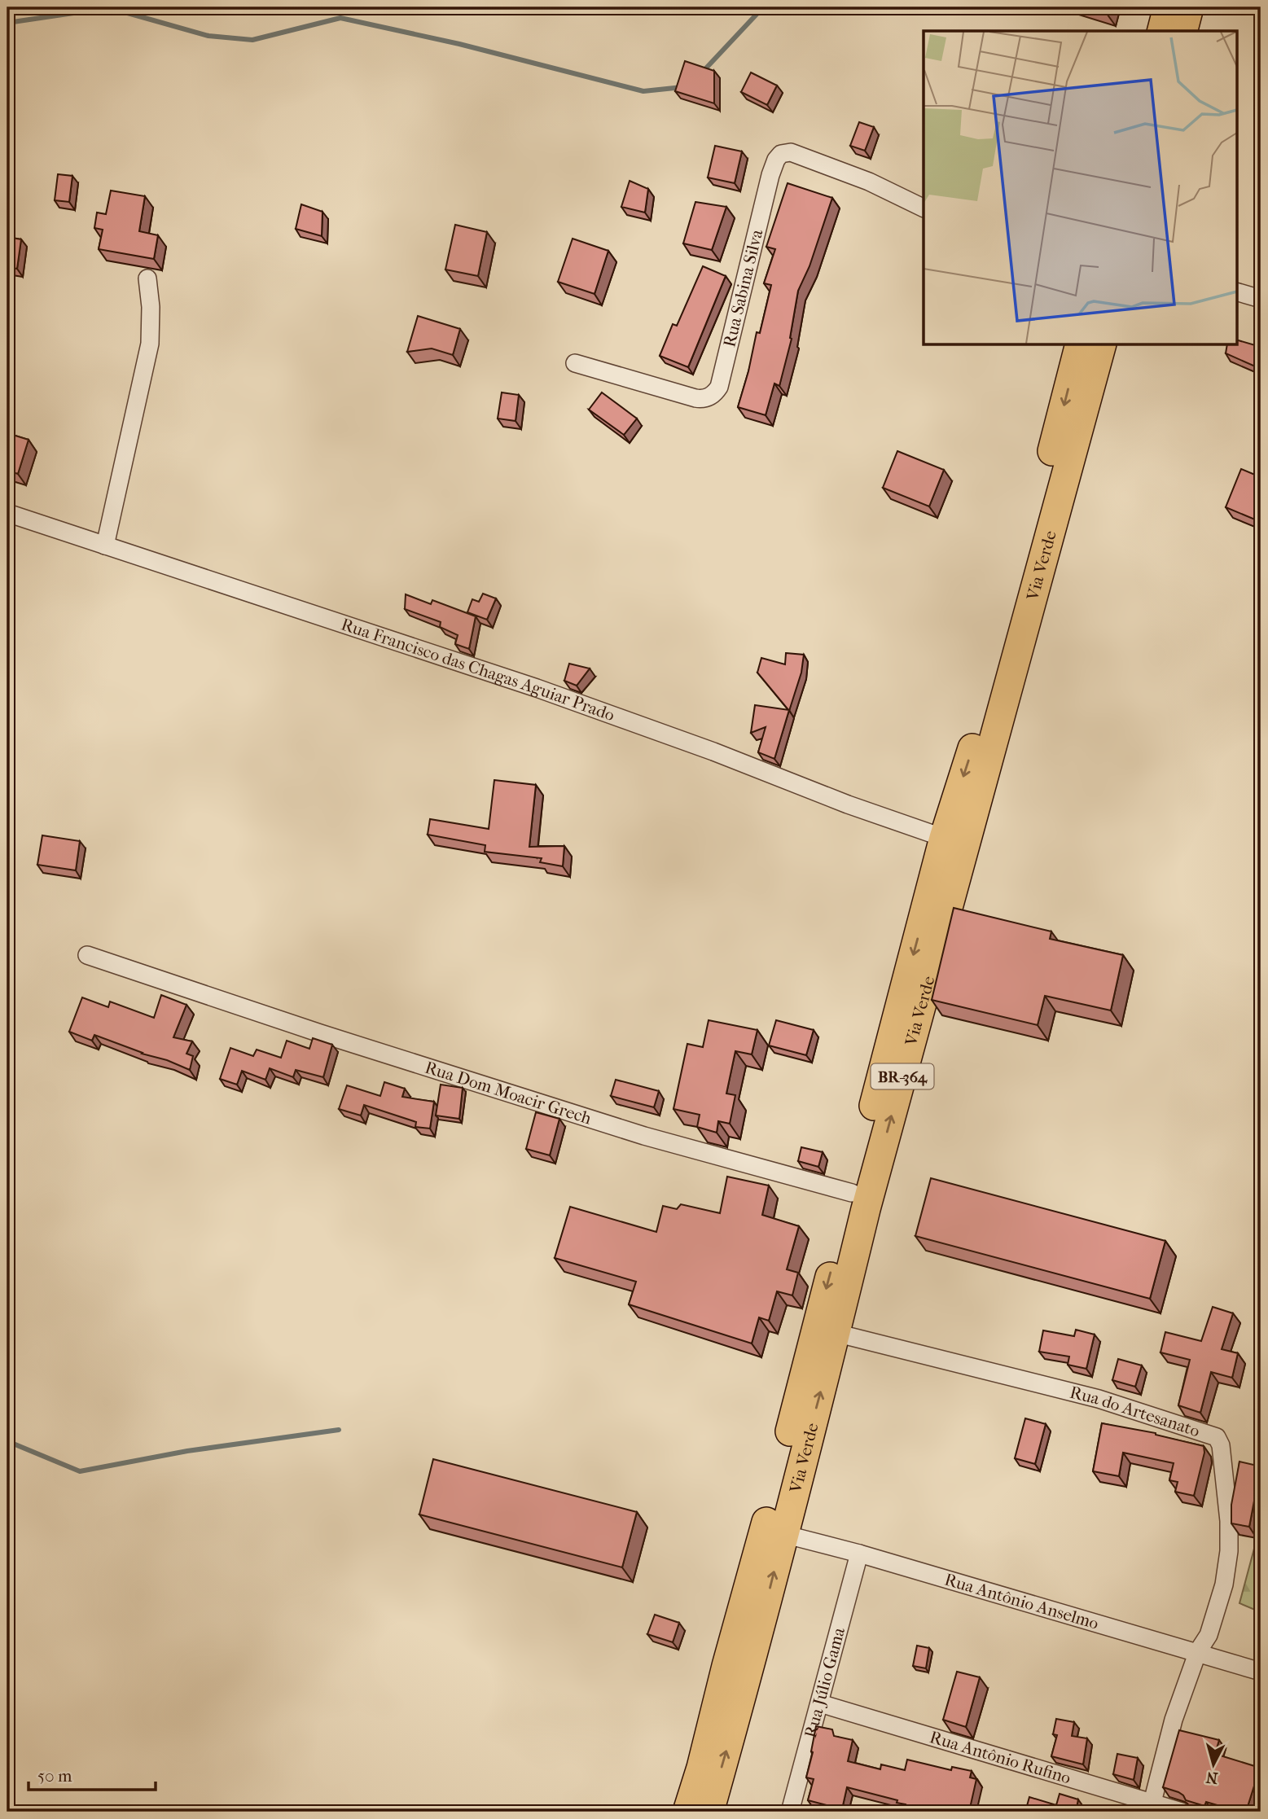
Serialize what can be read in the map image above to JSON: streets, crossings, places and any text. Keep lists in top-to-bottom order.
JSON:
{
  "streets": {
    "main road": ["Via Verde", "BR-364"],
    "street": [
      "Rua Sabina Silva",
      "Rua Francisco das Chagas Aguiar Prado",
      "Rua Dom Moacir Grech",
      "Rua do Artesanato",
      "Rua Antônio Anselmo",
      "Rua Júlio Gama",
      "Rua Antônio Rufino"
    ]
  },
  "crossings": [
    ["Via Verde", "Rua Francisco das Chagas Aguiar Prado"],
    ["Via Verde", "Rua Dom Moacir Grech"],
    ["Via Verde", "Rua do Artesanato"],
    ["Via Verde", "Rua Antônio Anselmo"],
    ["Rua do Artesanato", "Rua Antônio Anselmo"],
    ["Rua Antônio Anselmo", "Rua Júlio Gama"],
    ["Rua Júlio Gama", "Rua Antônio Rufino"]
  ],
  "scale_bar": "50 m",
  "north": "bottom"
}
